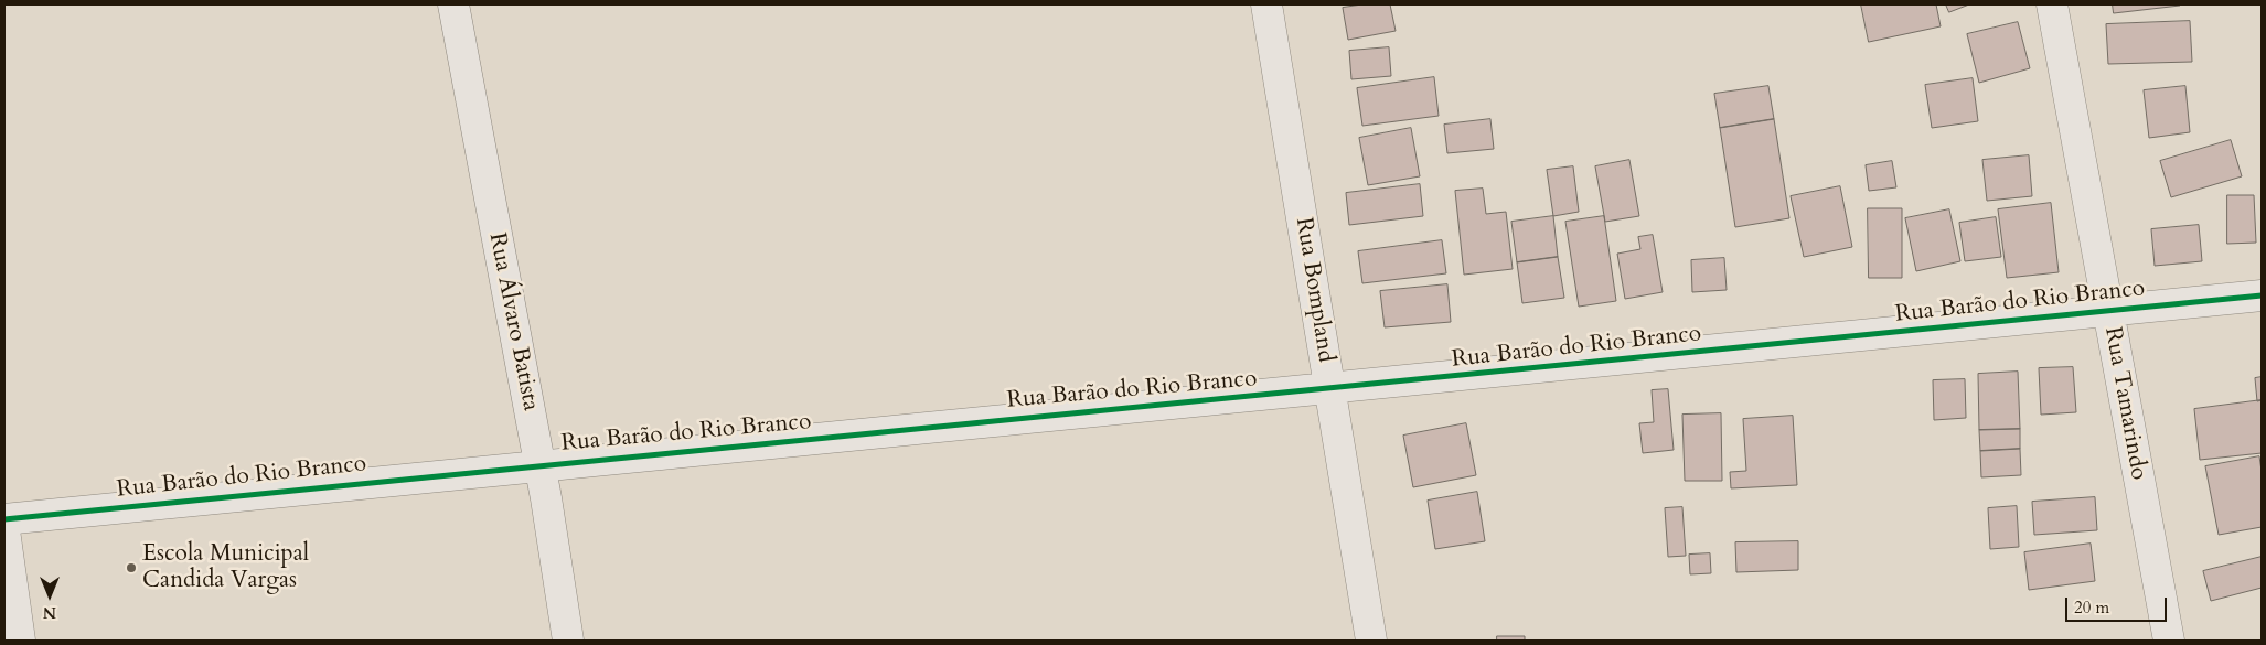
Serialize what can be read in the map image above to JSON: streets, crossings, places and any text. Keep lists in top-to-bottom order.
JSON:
{
  "streets": {
    "street": [
      "Rua Bompland",
      "Rua Barão do Rio Branco",
      "Rua Álvaro Batista",
      "Rua Tamarindo"
    ]
  },
  "crossings": [
    ["Rua Bompland", "Rua Barão do Rio Branco"],
    ["Rua Barão do Rio Branco", "Rua Álvaro Batista"],
    ["Rua Barão do Rio Branco", "Rua Tamarindo"]
  ],
  "places": ["Escola Municipal Candida Vargas"],
  "scale_bar": "20 m",
  "north": "bottom"
}
